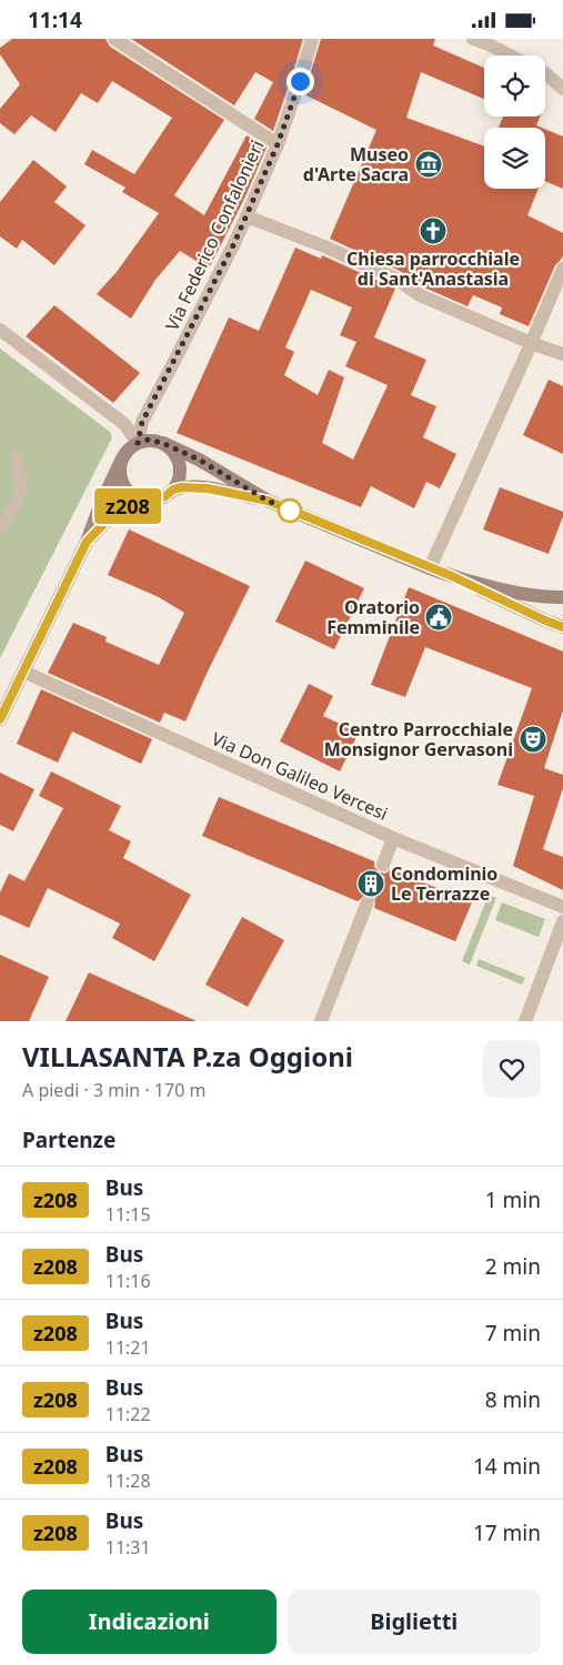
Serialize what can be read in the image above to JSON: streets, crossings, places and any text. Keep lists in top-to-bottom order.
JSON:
{
  "streets": {
    "street": ["Via Federico Confalonieri", "Via Don Galileo Vercesi"]
  },
  "places": {
    "museum": ["Museo d'Arte Sacra"],
    "church": ["Chiesa parrocchiale di Sant'Anastasia"],
    "public building": ["Oratorio Femminile"],
    "theatre": ["Centro Parrocchiale Monsignor Gervasoni"],
    "building": ["Condominio Le Terrazze"]
  },
  "lines": ["bus line z208"],
  "page": {
    "status": "11:14",
    "on_map": "z208",
    "heading": [
      ["VILLASANTA P.za Oggioni", "A piedi · 3 min · 170 m"],
      "Partenze"
    ],
    "list": [
      {
        "mark": "z208",
        "name": "Bus",
        "note": "11:15",
        "value": "1 min"
      },
      {
        "mark": "z208",
        "name": "Bus",
        "note": "11:16",
        "value": "2 min"
      },
      {
        "mark": "z208",
        "name": "Bus",
        "note": "11:21",
        "value": "7 min"
      },
      {
        "mark": "z208",
        "name": "Bus",
        "note": "11:22",
        "value": "8 min"
      },
      {
        "mark": "z208",
        "name": "Bus",
        "note": "11:28",
        "value": "14 min"
      },
      {
        "mark": "z208",
        "name": "Bus",
        "note": "11:31",
        "value": "17 min"
      }
    ],
    "buttons": ["Indicazioni", "Biglietti"]
  }
}
